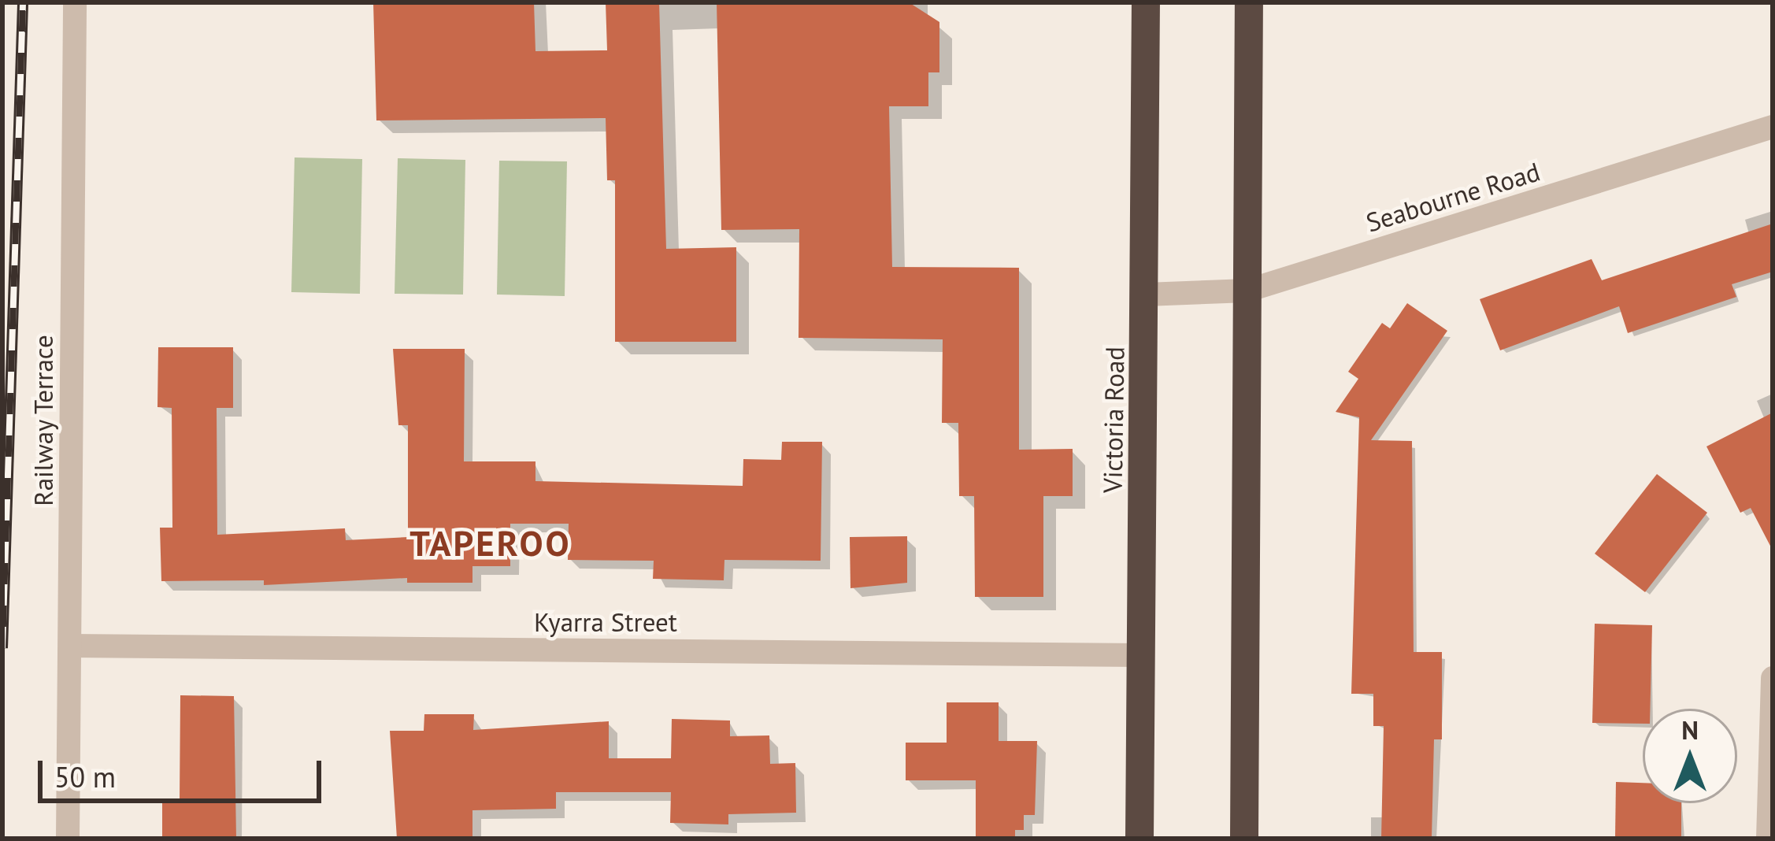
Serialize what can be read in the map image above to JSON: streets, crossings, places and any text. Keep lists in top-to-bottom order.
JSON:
{
  "streets": {
    "highway": ["Victoria Road"],
    "street": ["Seabourne Road", "Railway Terrace", "Kyarra Street"]
  },
  "crossings": [
    ["Seabourne Road", "Victoria Road"],
    ["Victoria Road", "Kyarra Street"],
    ["Railway Terrace", "Kyarra Street"]
  ],
  "districts": ["TAPEROO"],
  "scale_bar": "50 m",
  "north": "top"
}
